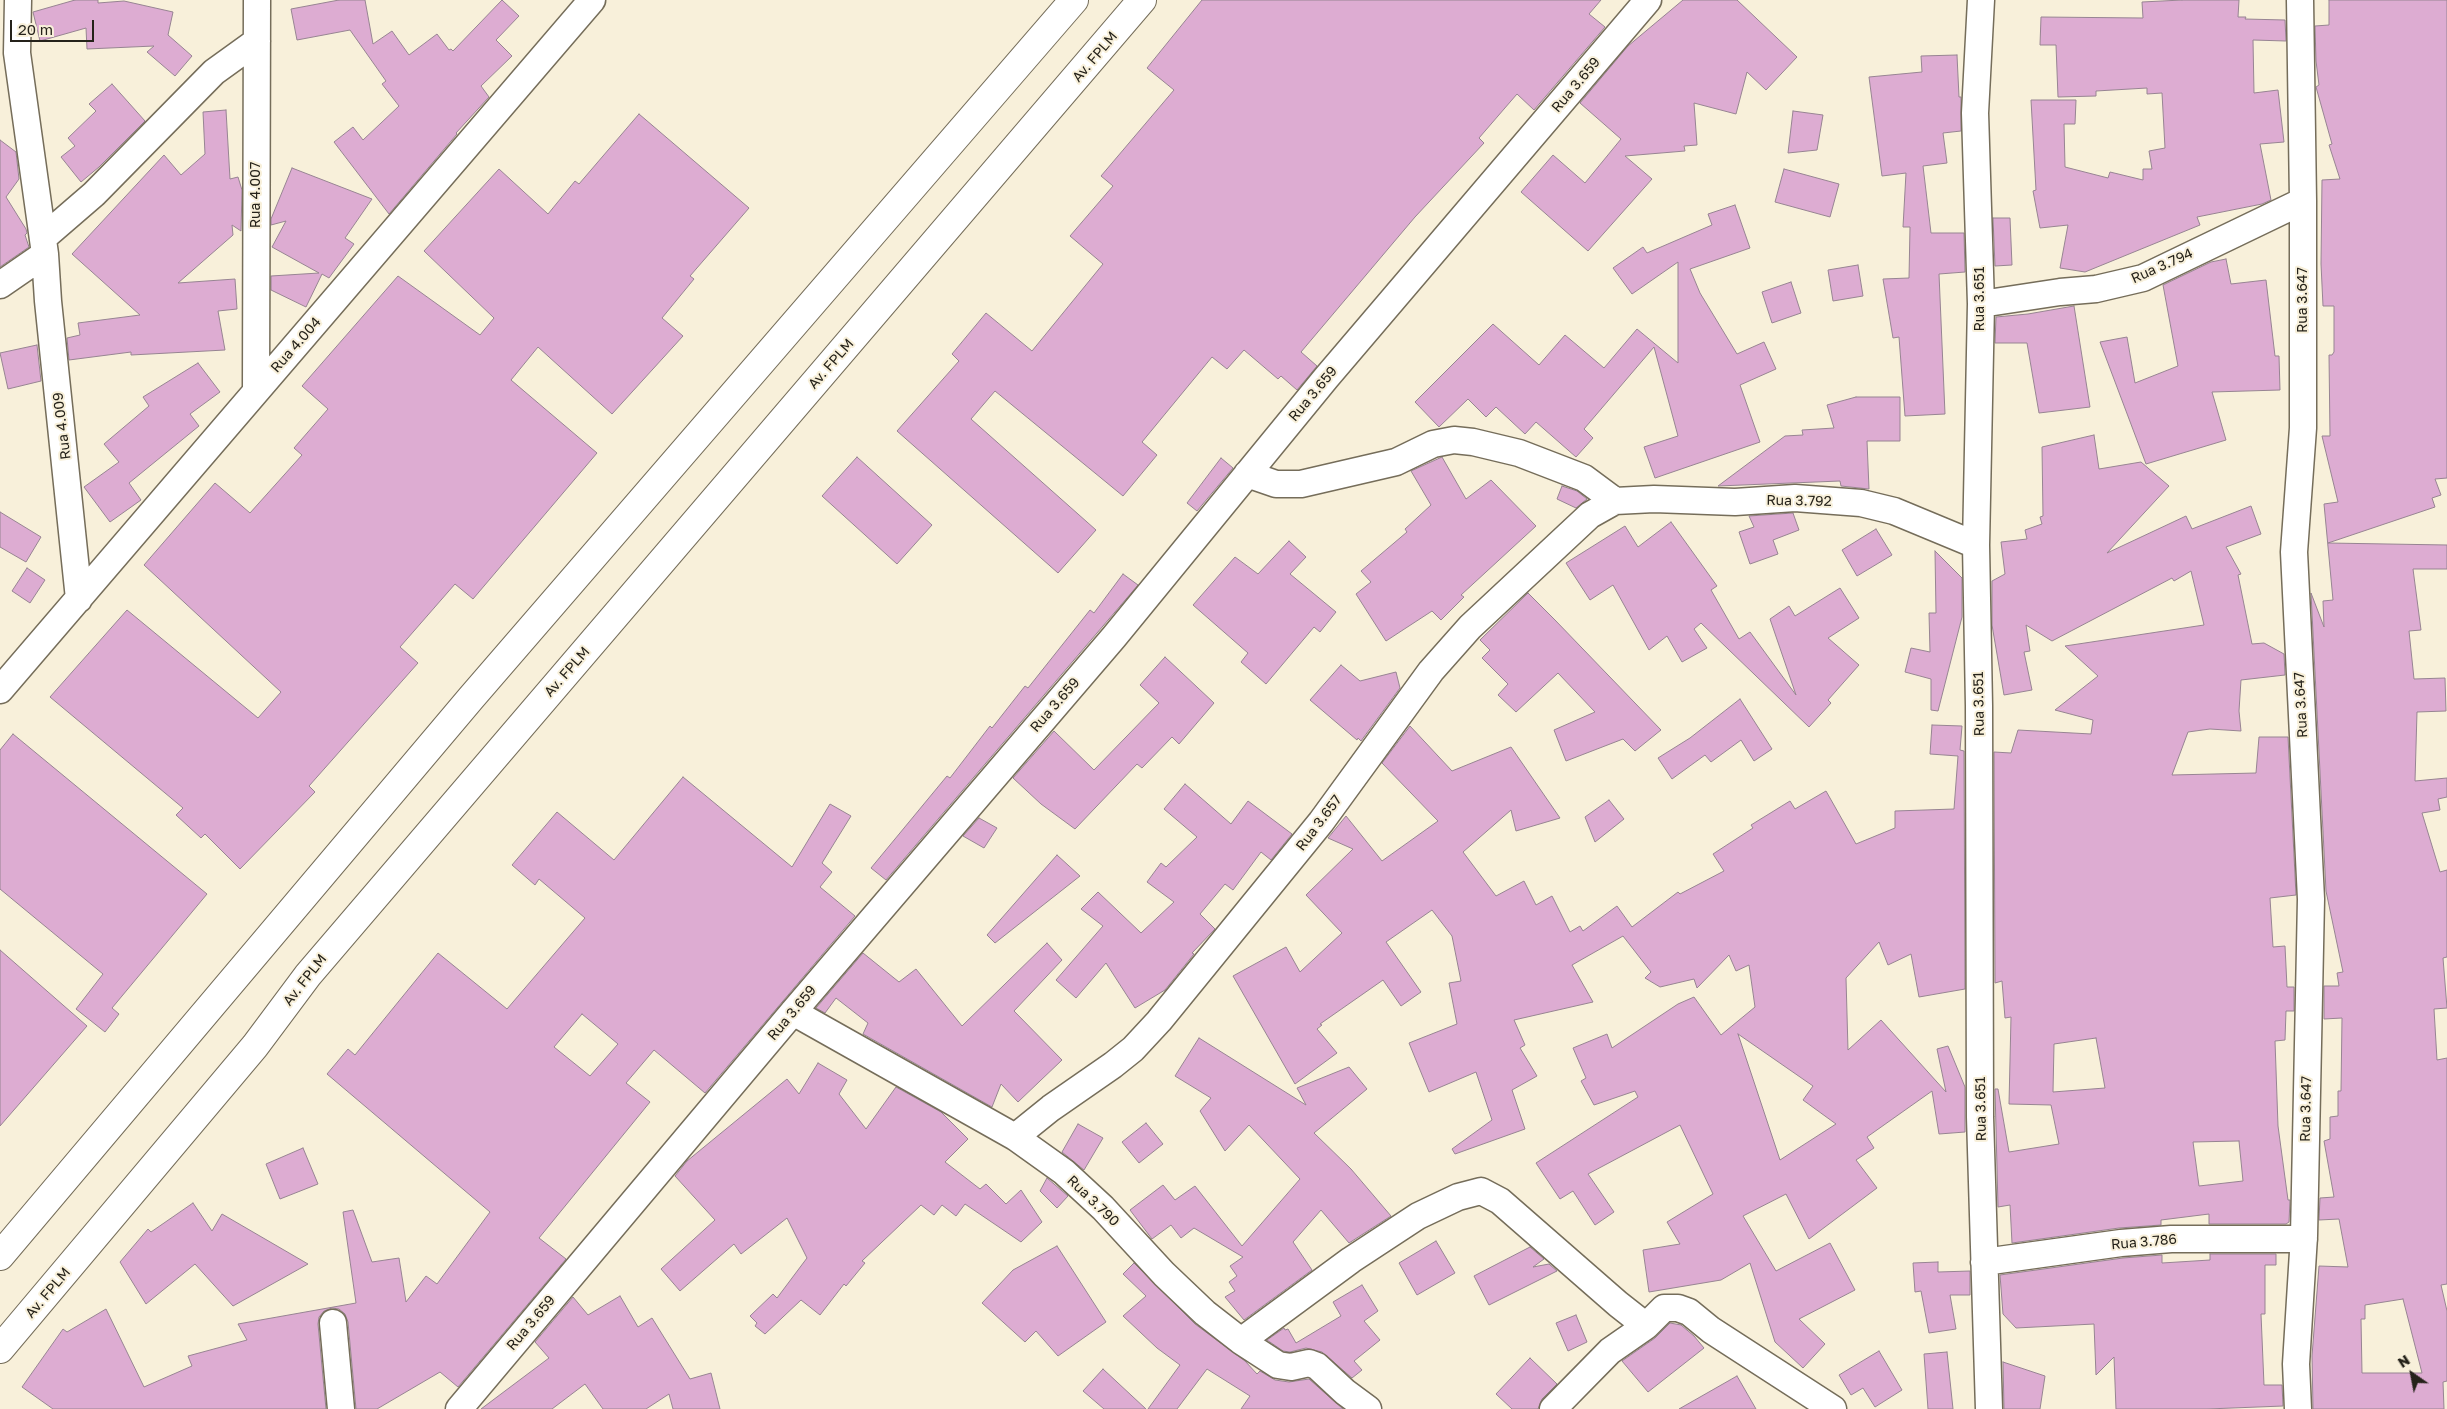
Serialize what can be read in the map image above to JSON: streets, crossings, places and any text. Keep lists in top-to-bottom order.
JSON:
{
  "streets": {
    "main road": ["Av. FPLM"],
    "street": [
      "Rua 3.659",
      "Rua 4.007",
      "Rua 3.794",
      "Rua 3.651",
      "Rua 3.647",
      "Rua 4.004",
      "Rua 4.009",
      "Rua 3.792",
      "Rua 3.657",
      "Rua 3.790",
      "Rua 3.786"
    ]
  },
  "crossings": [
    ["Rua 3.659", "Rua 3.790"],
    ["Rua 4.007", "Rua 4.004"],
    ["Rua 3.794", "Rua 3.651"],
    ["Rua 3.794", "Rua 3.647"],
    ["Rua 3.651", "Rua 3.792"],
    ["Rua 3.651", "Rua 3.786"],
    ["Rua 3.647", "Rua 3.786"],
    ["Rua 4.004", "Rua 4.009"],
    ["Rua 3.792", "Rua 3.657"],
    ["Rua 3.657", "Rua 3.790"]
  ],
  "scale_bar": "20 m",
  "north": "top left"
}
